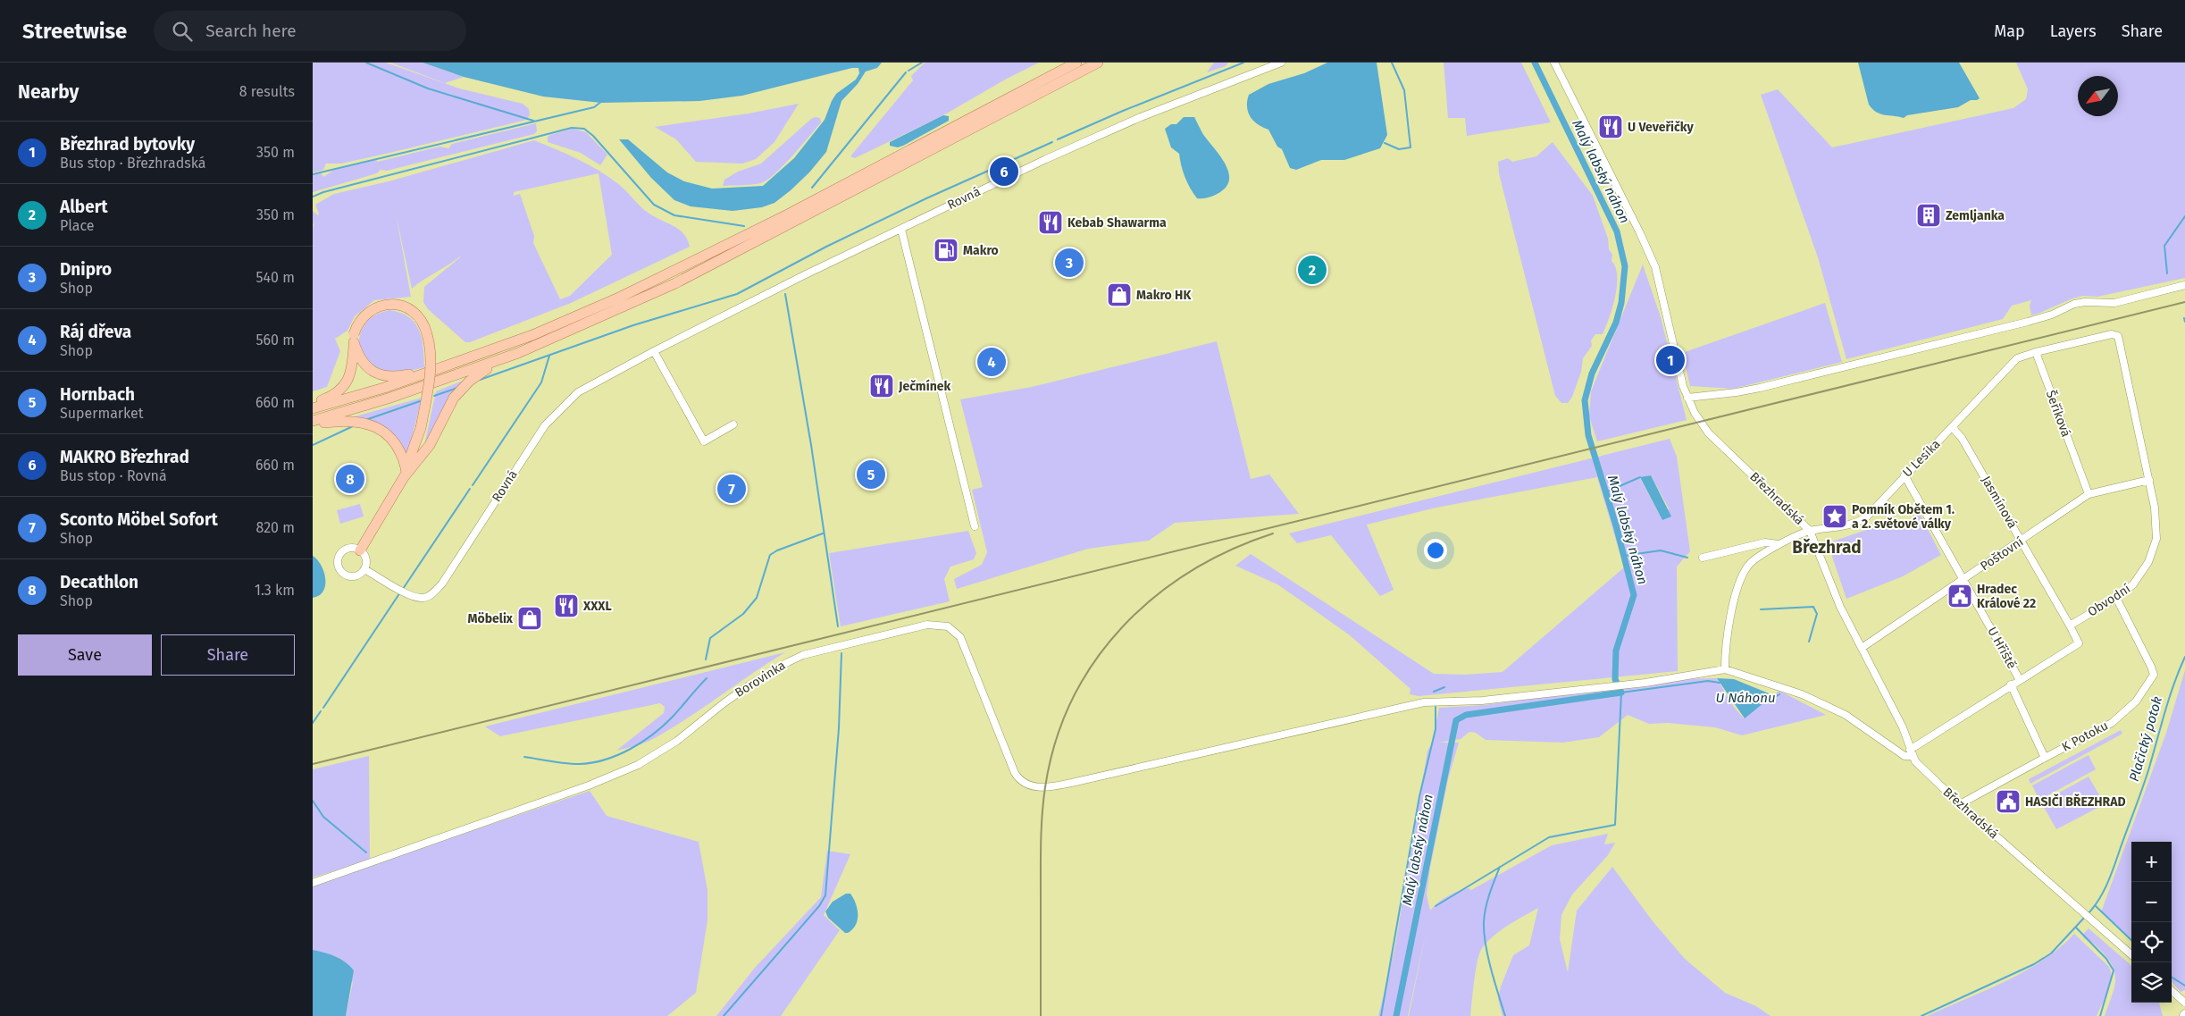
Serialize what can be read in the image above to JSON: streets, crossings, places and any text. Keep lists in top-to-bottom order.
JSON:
{
  "streets": {
    "street": [
      "Rovná",
      "Šeříková",
      "U Lesíka",
      "Březhradská",
      "Jasmínová",
      "Poštovní",
      "Obvodní",
      "U Hřiště",
      "Borovinka",
      "K Potoku"
    ]
  },
  "crossings": [
    ["Šeříková", "U Lesíka"],
    ["Šeříková", "Poštovní"],
    ["Šeříková", "Obvodní"],
    ["U Lesíka", "Březhradská"],
    ["U Lesíka", "Jasmínová"],
    ["U Lesíka", "Obvodní"],
    ["U Lesíka", "U Hřiště"],
    ["Březhradská", "Poštovní"],
    ["Březhradská", "K Potoku"],
    ["Jasmínová", "Poštovní"],
    ["Jasmínová", "Obvodní"],
    ["Poštovní", "Obvodní"],
    ["Poštovní", "U Hřiště"],
    ["Obvodní", "K Potoku"]
  ],
  "districts": ["Březhrad"],
  "water": ["Malý labský náhon", "U Náhonu", "Plačický potok"],
  "places": {
    "restaurant": [
      "U Veveřičky",
      "Kebab Shawarma",
      "Ječmínek",
      "XXXL"
    ],
    "building": ["Zemljanka"],
    "fuel station": ["Makro"],
    "shop": ["Makro HK", "Möbelix"],
    "place": ["Pomník Obětem 1. a 2. světové války"],
    "public building": ["Hradec Králové 22", "HASIČI BŘEZHRAD"]
  },
  "north": "bottom left",
  "page": {
    "header": "Streetwise",
    "search": "Search here",
    "nav": ["Map", "Layers", "Share"],
    "heading": ["Nearby", "8 results"],
    "list": [
      {
        "mark": "1",
        "name": "Březhrad bytovky",
        "note": "Bus stop · Březhradská",
        "value": "350 m"
      },
      {
        "mark": "2",
        "name": "Albert",
        "note": "Place",
        "value": "350 m"
      },
      {
        "mark": "3",
        "name": "Dnipro",
        "note": "Shop",
        "value": "540 m"
      },
      {
        "mark": "4",
        "name": "Ráj dřeva",
        "note": "Shop",
        "value": "560 m"
      },
      {
        "mark": "5",
        "name": "Hornbach",
        "note": "Supermarket",
        "value": "660 m"
      },
      {
        "mark": "6",
        "name": "MAKRO Březhrad",
        "note": "Bus stop · Rovná",
        "value": "660 m"
      },
      {
        "mark": "7",
        "name": "Sconto Möbel Sofort",
        "note": "Shop",
        "value": "820 m"
      },
      {
        "mark": "8",
        "name": "Decathlon",
        "note": "Shop",
        "value": "1.3 km"
      }
    ],
    "pins": [
      "6",
      "3",
      "2",
      "1",
      "4",
      "5",
      "8",
      "7"
    ],
    "buttons": ["Save", "Share"],
    "map_buttons": ["+", "−"]
  }
}
